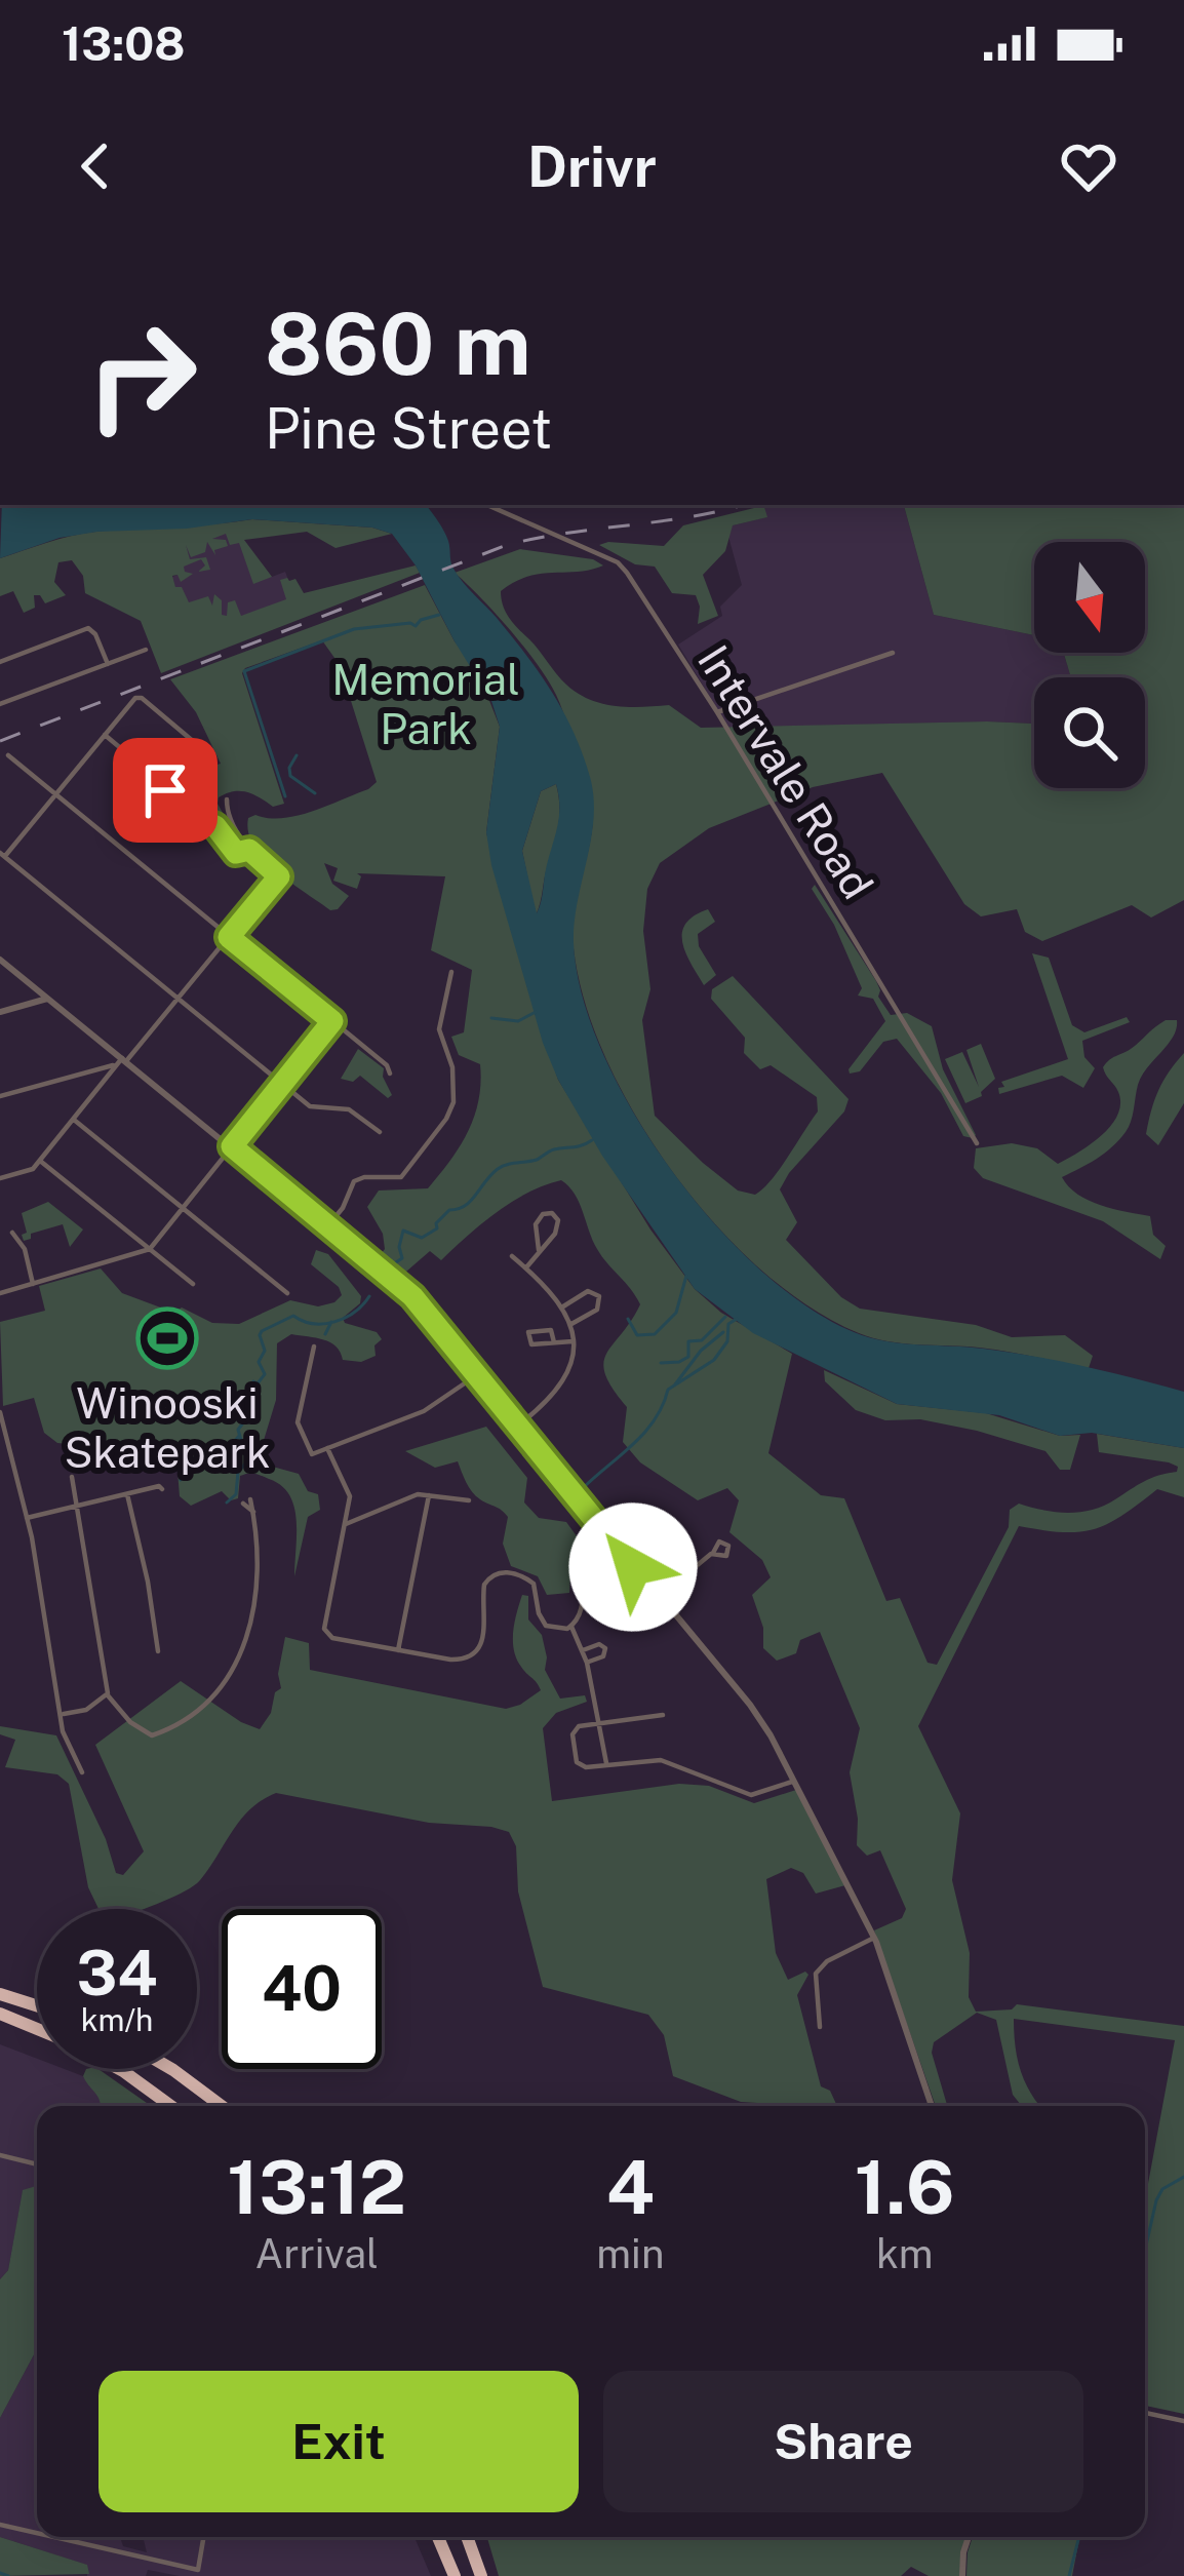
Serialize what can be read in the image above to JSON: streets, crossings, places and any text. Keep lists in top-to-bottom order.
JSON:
{
  "streets": {
    "street": ["Intervale Road"]
  },
  "parks": ["Memorial Park"],
  "places": {
    "sports": ["Winooski Skatepark"]
  },
  "north": "bottom",
  "page": {
    "status": "13:08",
    "header": "Drivr",
    "turn": ["860 m", "Pine Street"],
    "speed": "34 km/h",
    "limit": "40",
    "eta": [
      "13:12",
      "Arrival",
      "4",
      "min",
      "1.6",
      "km"
    ],
    "buttons": ["Exit", "Share"]
  }
}
